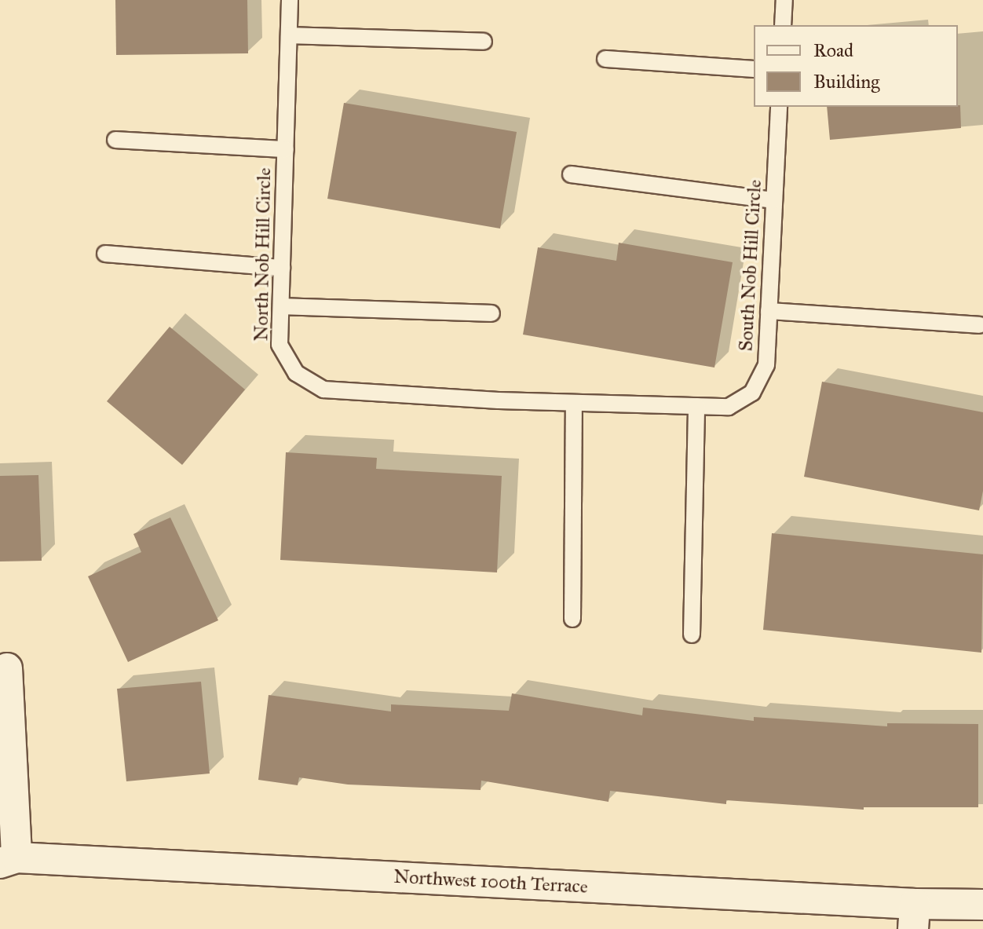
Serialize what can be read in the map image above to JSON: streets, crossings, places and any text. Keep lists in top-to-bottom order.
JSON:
{
  "streets": {
    "street": ["Northwest 100th Terrace"],
    "lane": ["North Nob Hill Circle", "South Nob Hill Circle"]
  },
  "crossings": [
    ["North Nob Hill Circle", "South Nob Hill Circle"]
  ],
  "legend": ["Road", "Building"]
}
